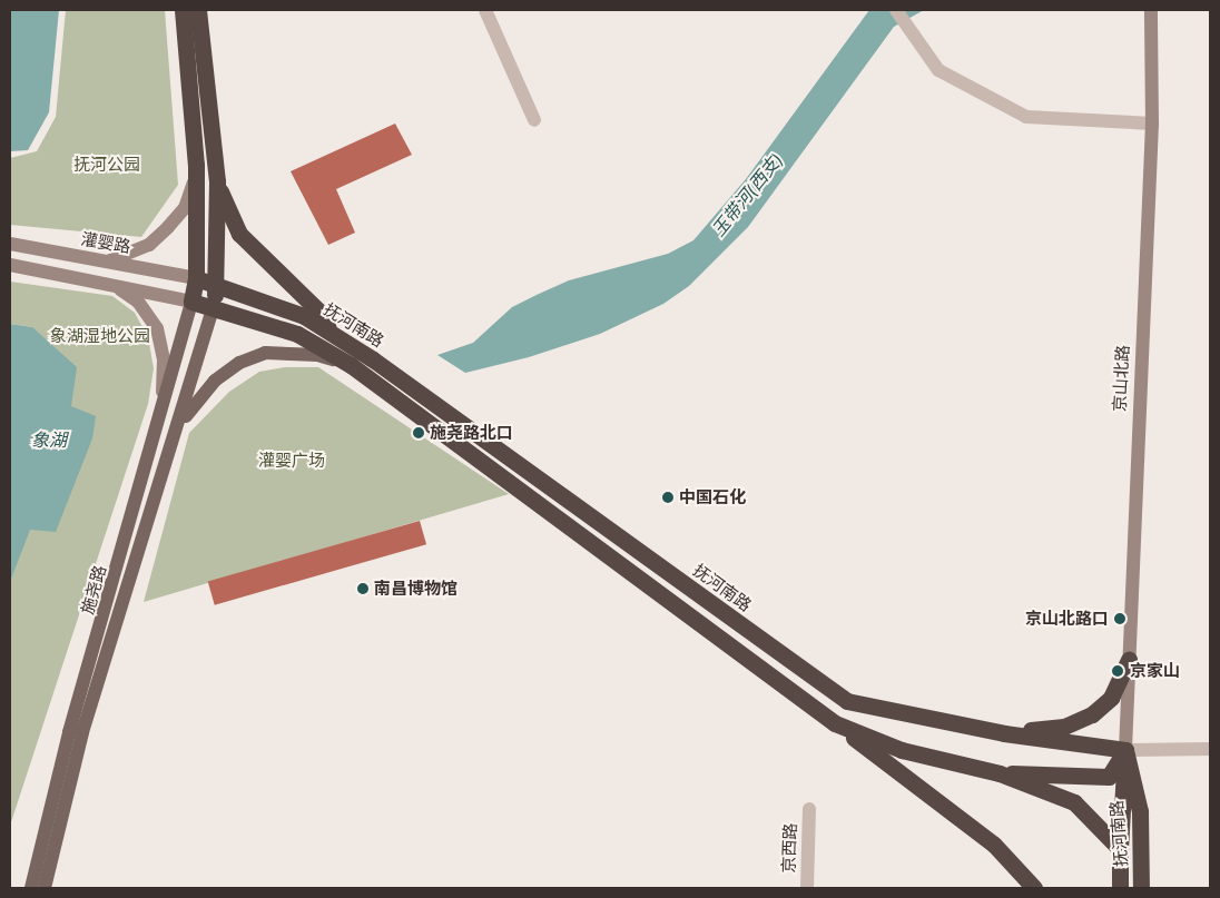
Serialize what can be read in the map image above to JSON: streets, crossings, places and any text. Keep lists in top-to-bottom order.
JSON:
{
  "streets": {
    "highway": ["抚河南路"],
    "main road": ["施尧路"],
    "street": ["灌婴路", "京山北路", "京西路"]
  },
  "crossings": [
    ["灌婴路", "抚河南路"],
    ["抚河南路", "京山北路"],
    ["抚河南路", "施尧路"]
  ],
  "water": ["玉带河(西支)", "象湖"],
  "parks": ["抚河公园", "象湖湿地公园", "灌婴广场"],
  "places": [
    "施尧路北口",
    "中国石化",
    "南昌博物馆",
    "京山北路口",
    "京家山"
  ]
}
